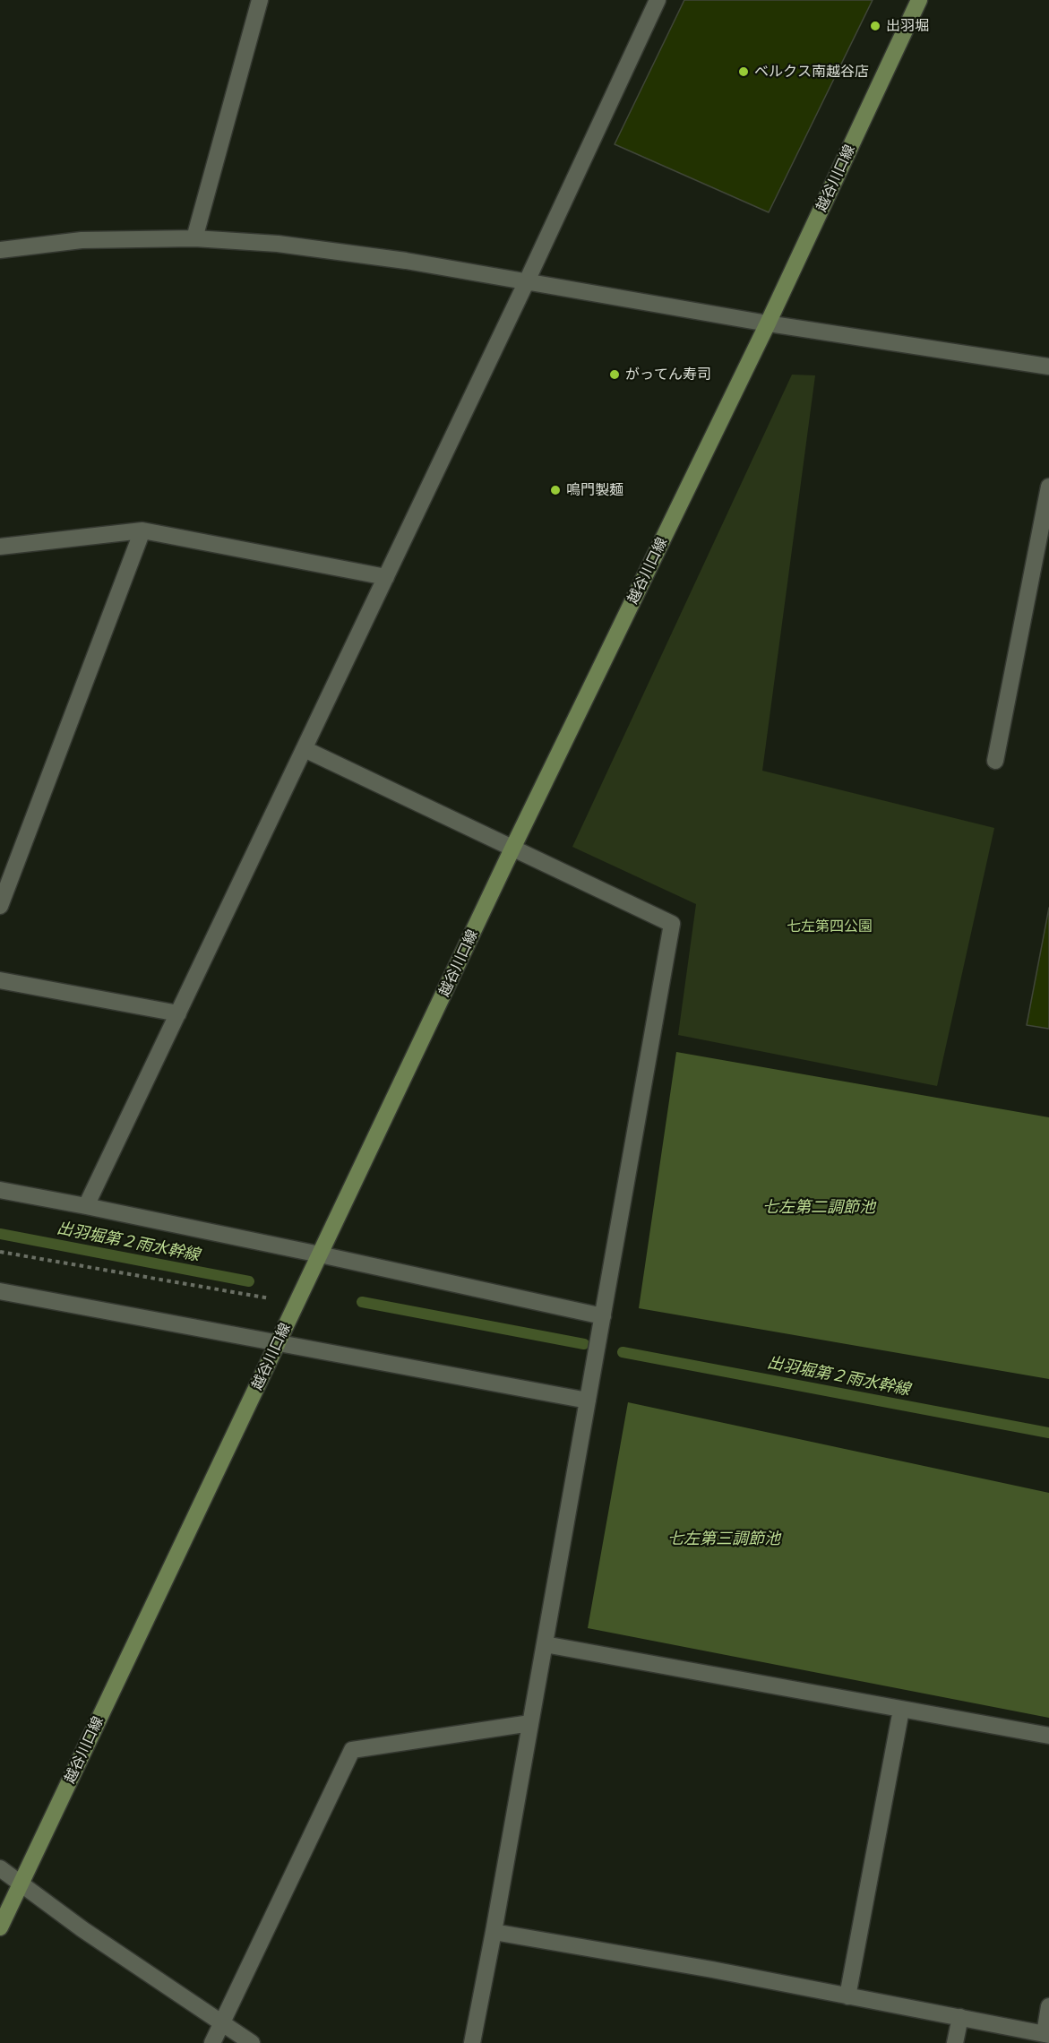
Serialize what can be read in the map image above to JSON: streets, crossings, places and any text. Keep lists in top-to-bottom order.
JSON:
{
  "streets": {
    "main road": ["越谷川口線"]
  },
  "water": ["七左第二調節池", "出羽堀第２雨水幹線", "七左第三調節池"],
  "parks": ["七左第四公園"],
  "places": [
    "出羽堀",
    "ベルクス南越谷店",
    "がってん寿司",
    "鳴門製麺"
  ]
}
